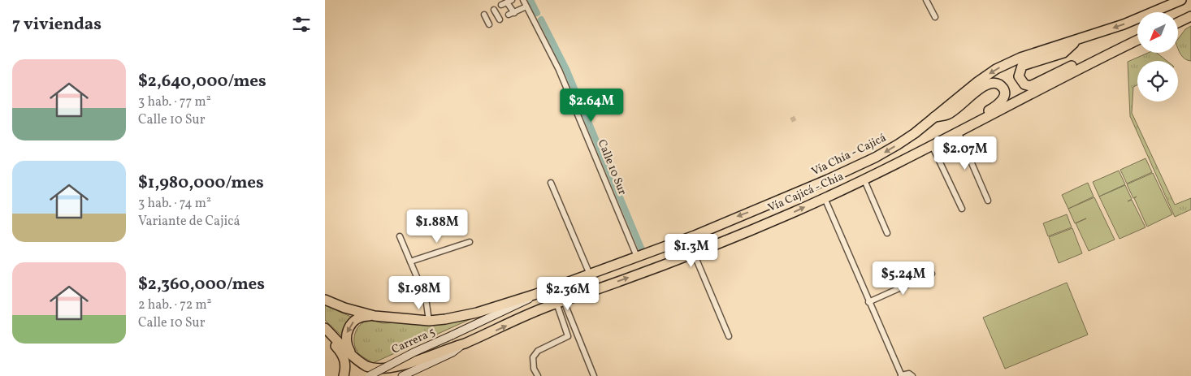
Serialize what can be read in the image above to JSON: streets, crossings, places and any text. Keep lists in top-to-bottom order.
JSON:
{
  "streets": {
    "highway": ["Vía Chía - Cajicá", "Vía Cajicá - Chía"],
    "main road": ["Carrera 5"],
    "street": ["Calle 10 Sur"]
  },
  "crossings": [
    ["Vía Chía - Cajicá", "Calle 10 Sur"],
    ["Vía Chía - Cajicá", "Carrera 5"]
  ],
  "one_way": ["Vía Chía - Cajicá", "Vía Cajicá - Chía"],
  "north": "bottom left",
  "page": {
    "heading": "7 viviendas",
    "list": [
      {
        "name": "$2,640,000/mes",
        "note": "3 hab. · 77 m² · Calle 10 Sur"
      },
      {
        "name": "$1,980,000/mes",
        "note": "3 hab. · 74 m² · Variante de Cajicá"
      },
      {
        "name": "$2,360,000/mes",
        "note": "2 hab. · 72 m² · Calle 10 Sur"
      }
    ],
    "price": [
      "$2.64M",
      "$2.07M",
      "$1.88M",
      "$1.3M",
      "$5.24M",
      "$1.98M",
      "$2.36M"
    ]
  }
}
